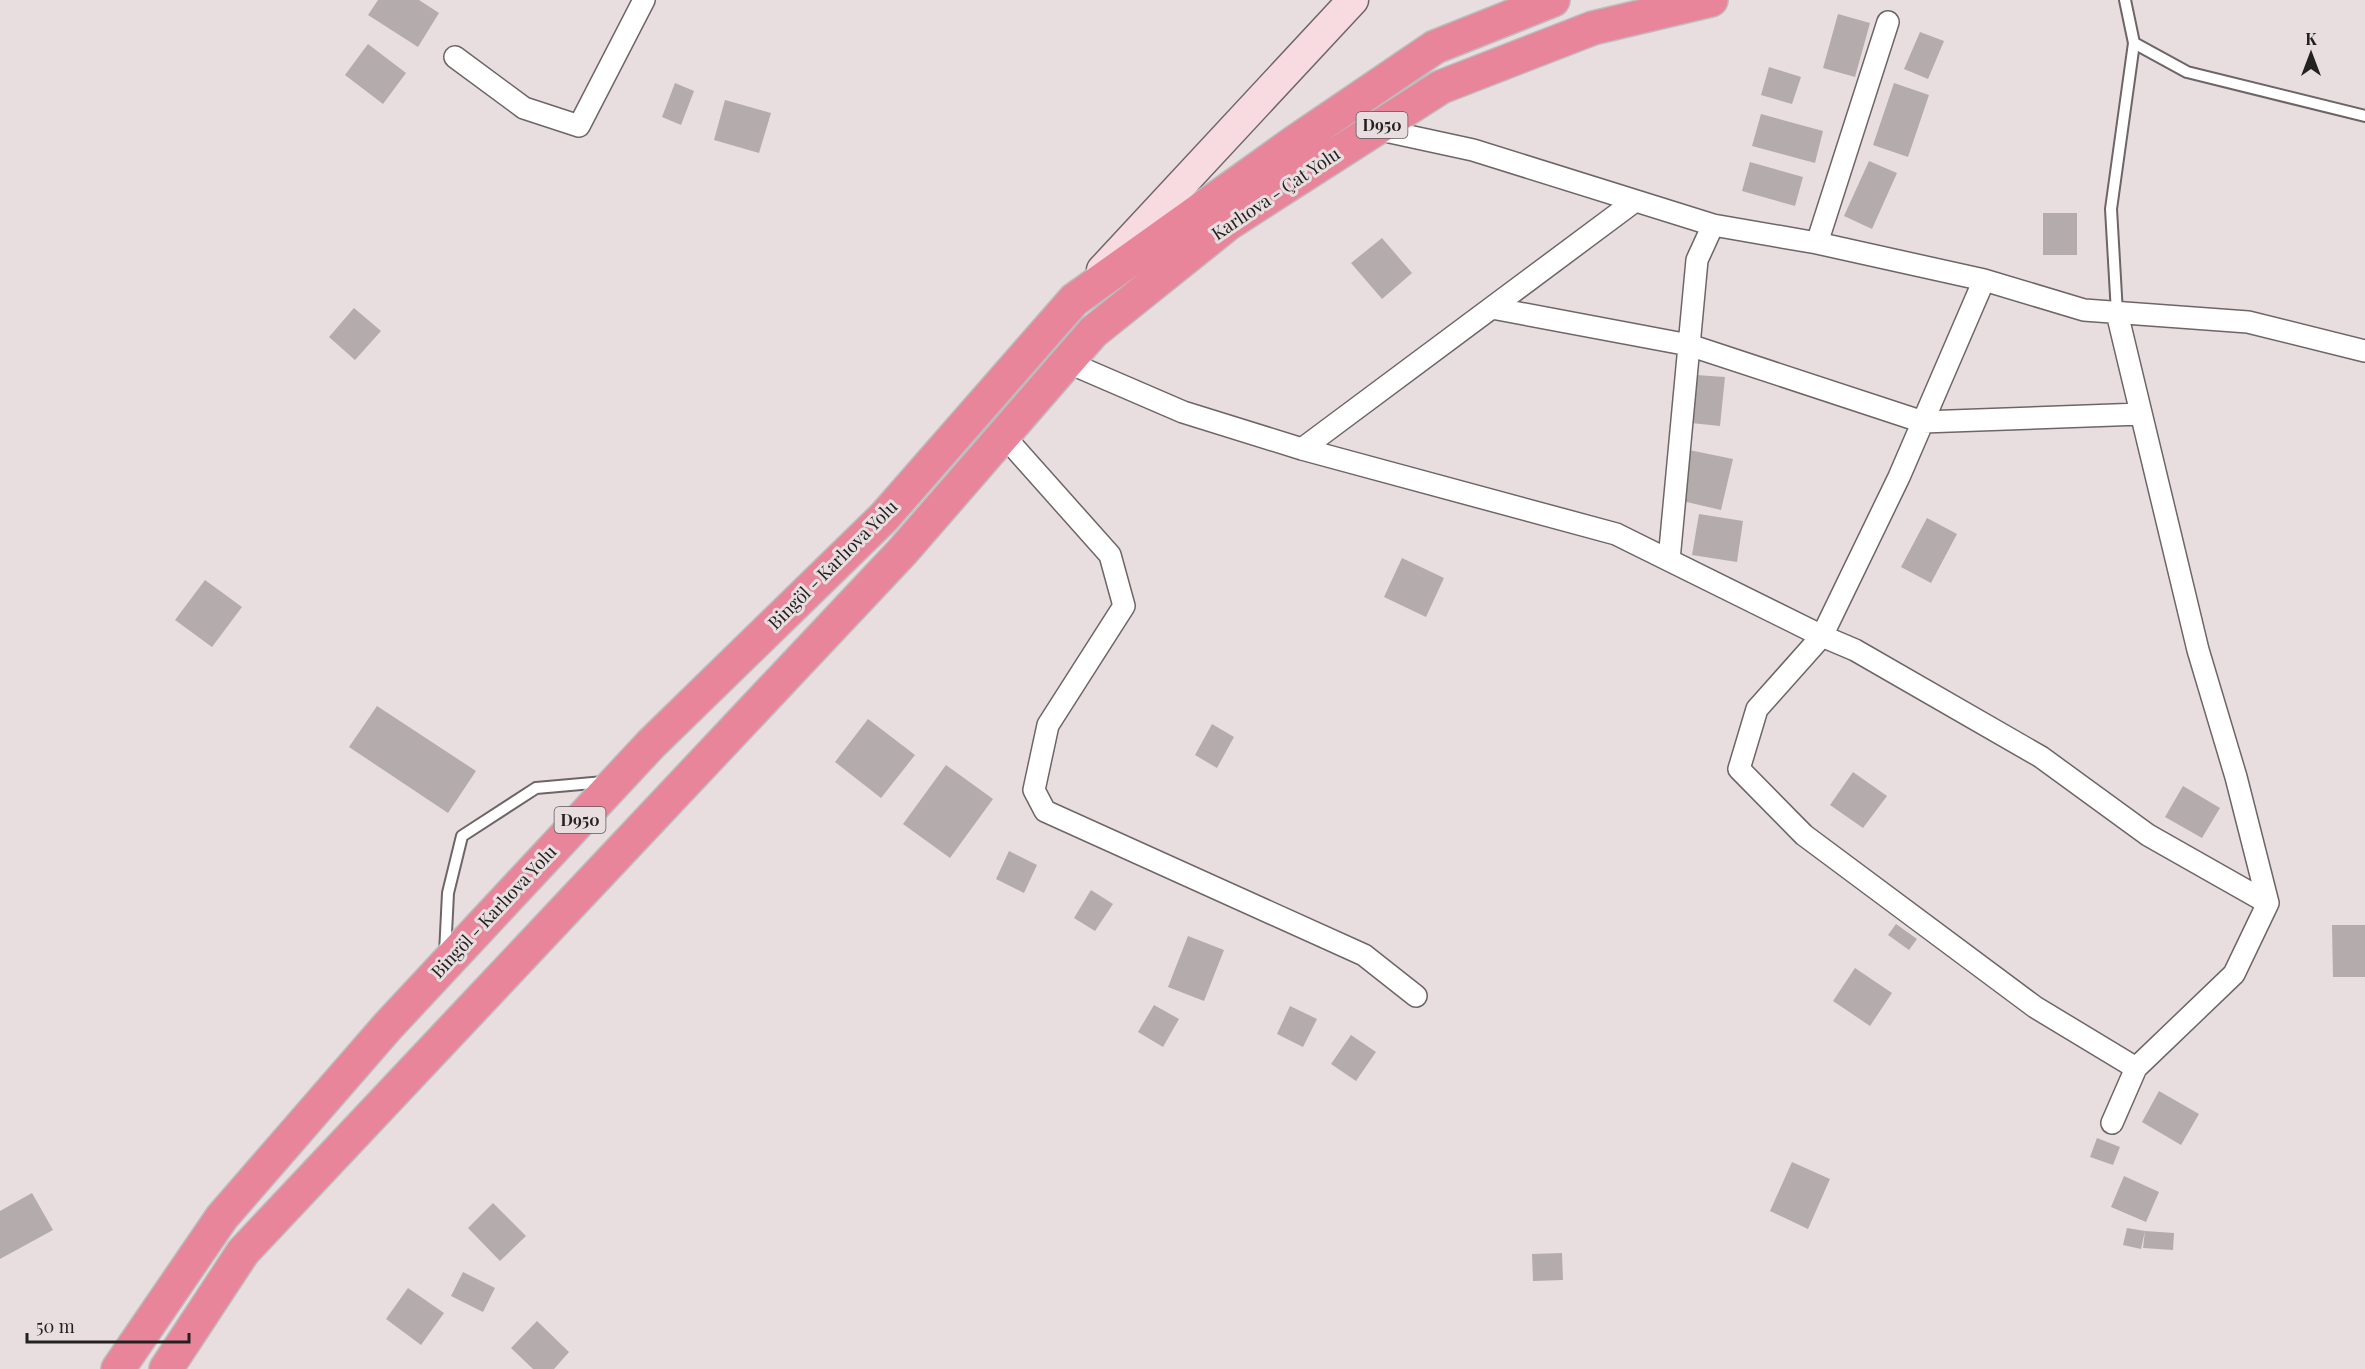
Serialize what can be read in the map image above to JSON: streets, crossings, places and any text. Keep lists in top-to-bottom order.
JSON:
{
  "streets": {
    "highway": ["D950", "Karlıova - Çat Yolu", "Bingöl - Karlıova Yolu"]
  },
  "crossings": [
    ["Karlıova - Çat Yolu", "Bingöl - Karlıova Yolu"]
  ],
  "scale_bar": "50 m",
  "north": "top"
}
